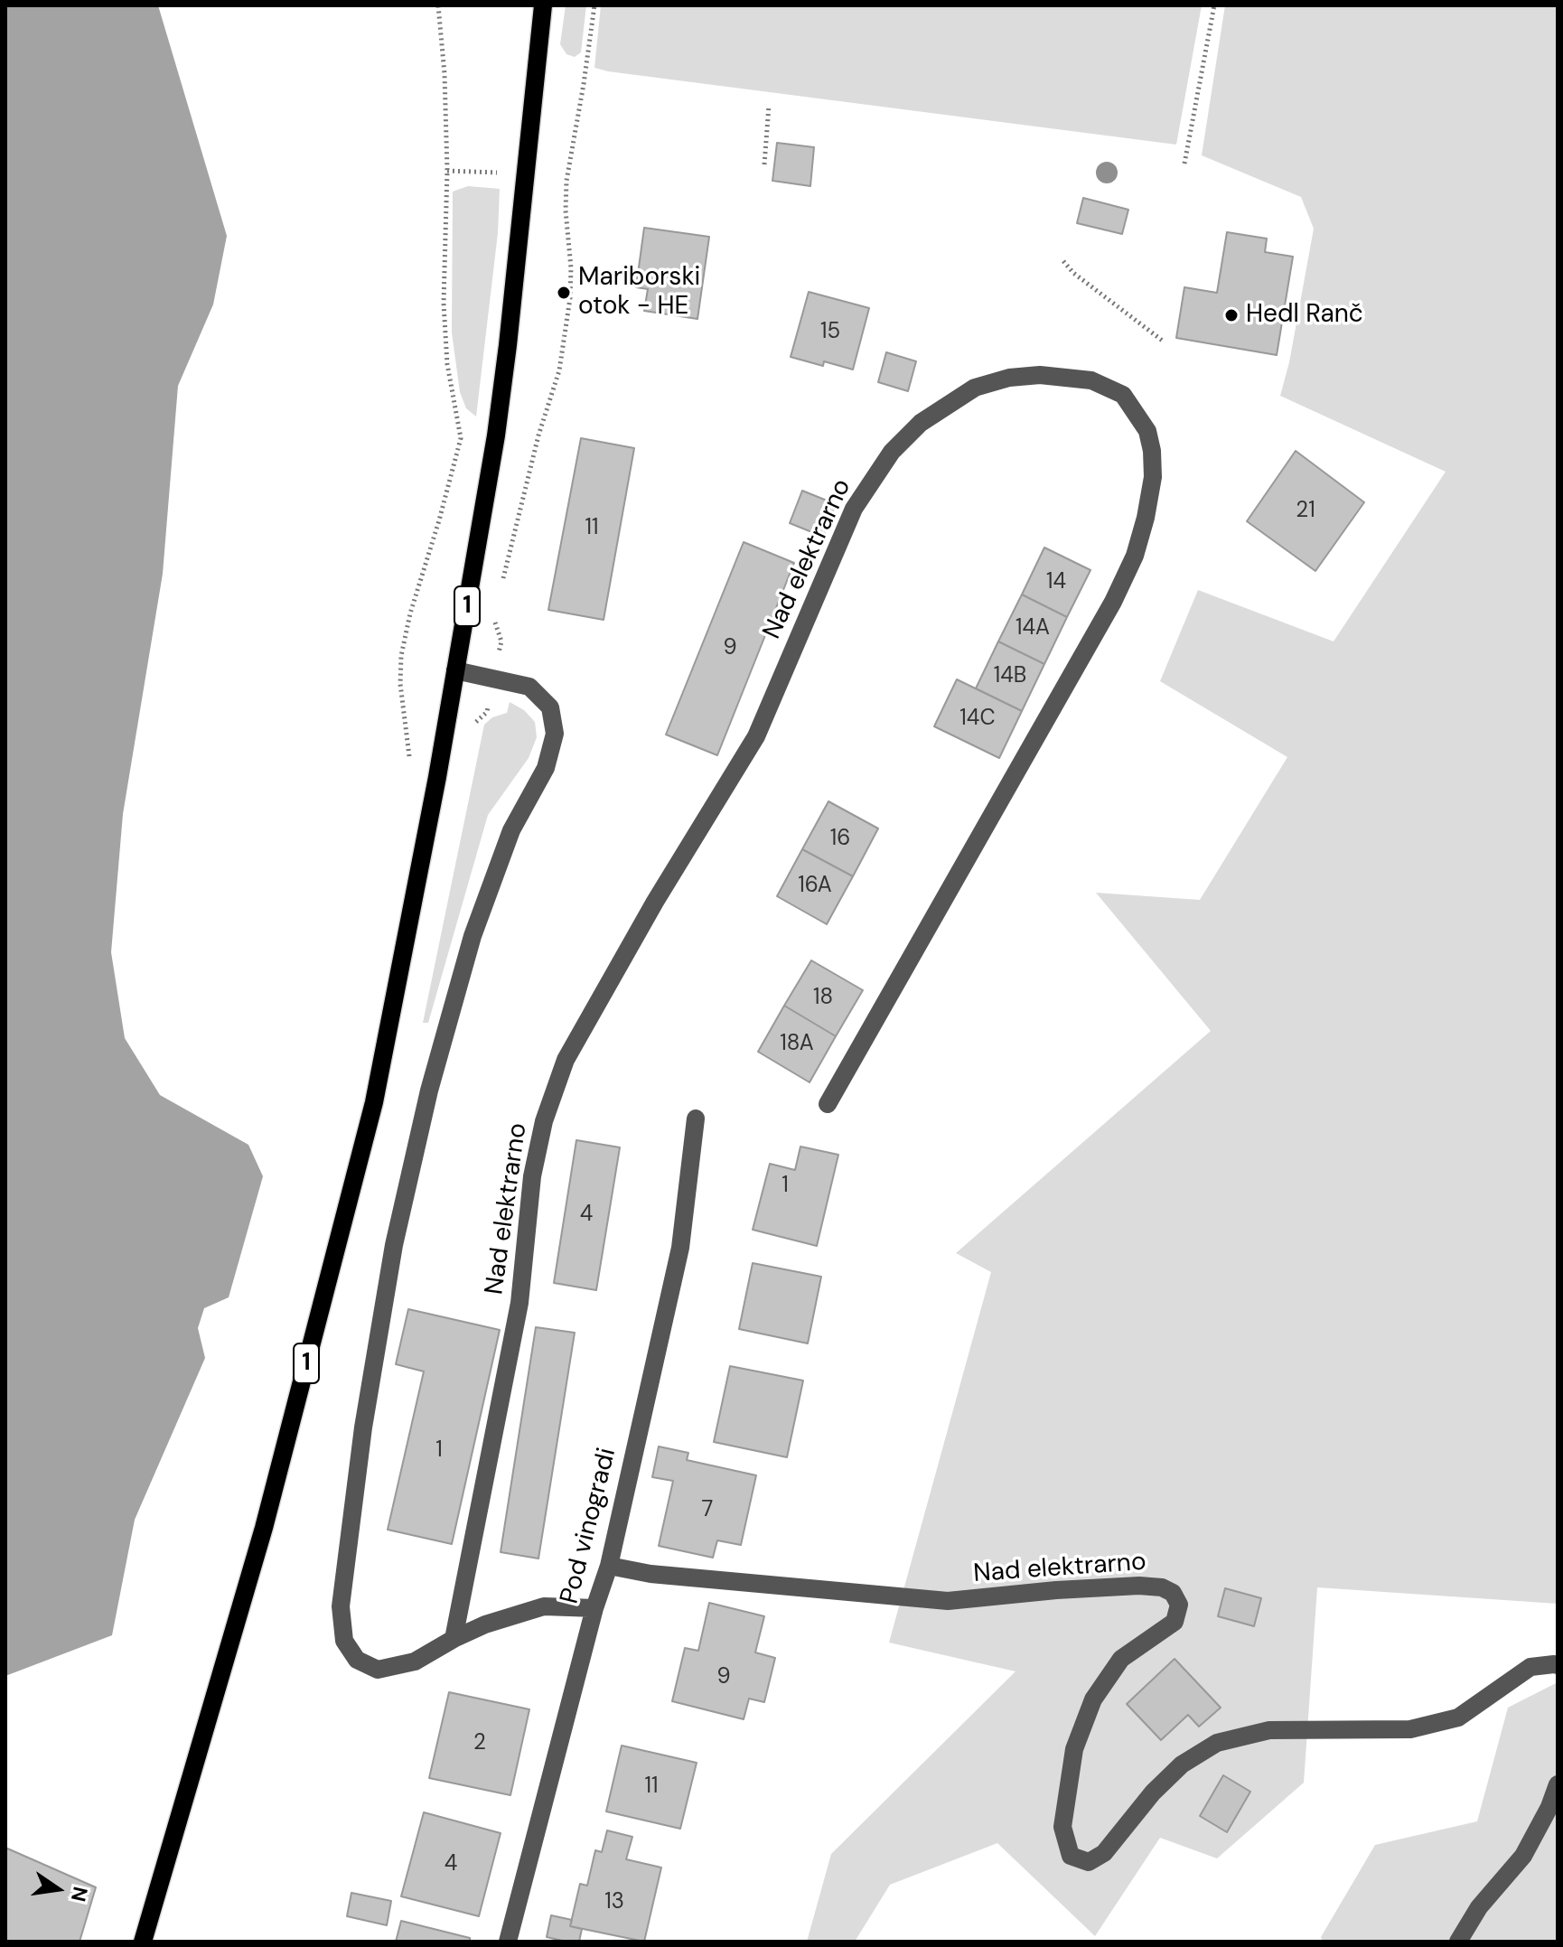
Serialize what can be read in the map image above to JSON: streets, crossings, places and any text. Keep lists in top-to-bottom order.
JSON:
{
  "streets": {
    "main road": ["1"],
    "street": ["Nad elektrarno", "Pod vinogradi"]
  },
  "crossings": [
    ["Nad elektrarno", "Pod vinogradi"]
  ],
  "places": ["Mariborski otok - HE", "Hedl Ranč"],
  "house_numbers": [
    "15",
    "21",
    "11",
    "14",
    "14A",
    "9",
    "14B",
    "14C",
    "16",
    "16A",
    "18",
    "18A",
    "1",
    "4",
    "1",
    "7",
    "9",
    "2",
    "11",
    "4",
    "13"
  ],
  "north": "right"
}
